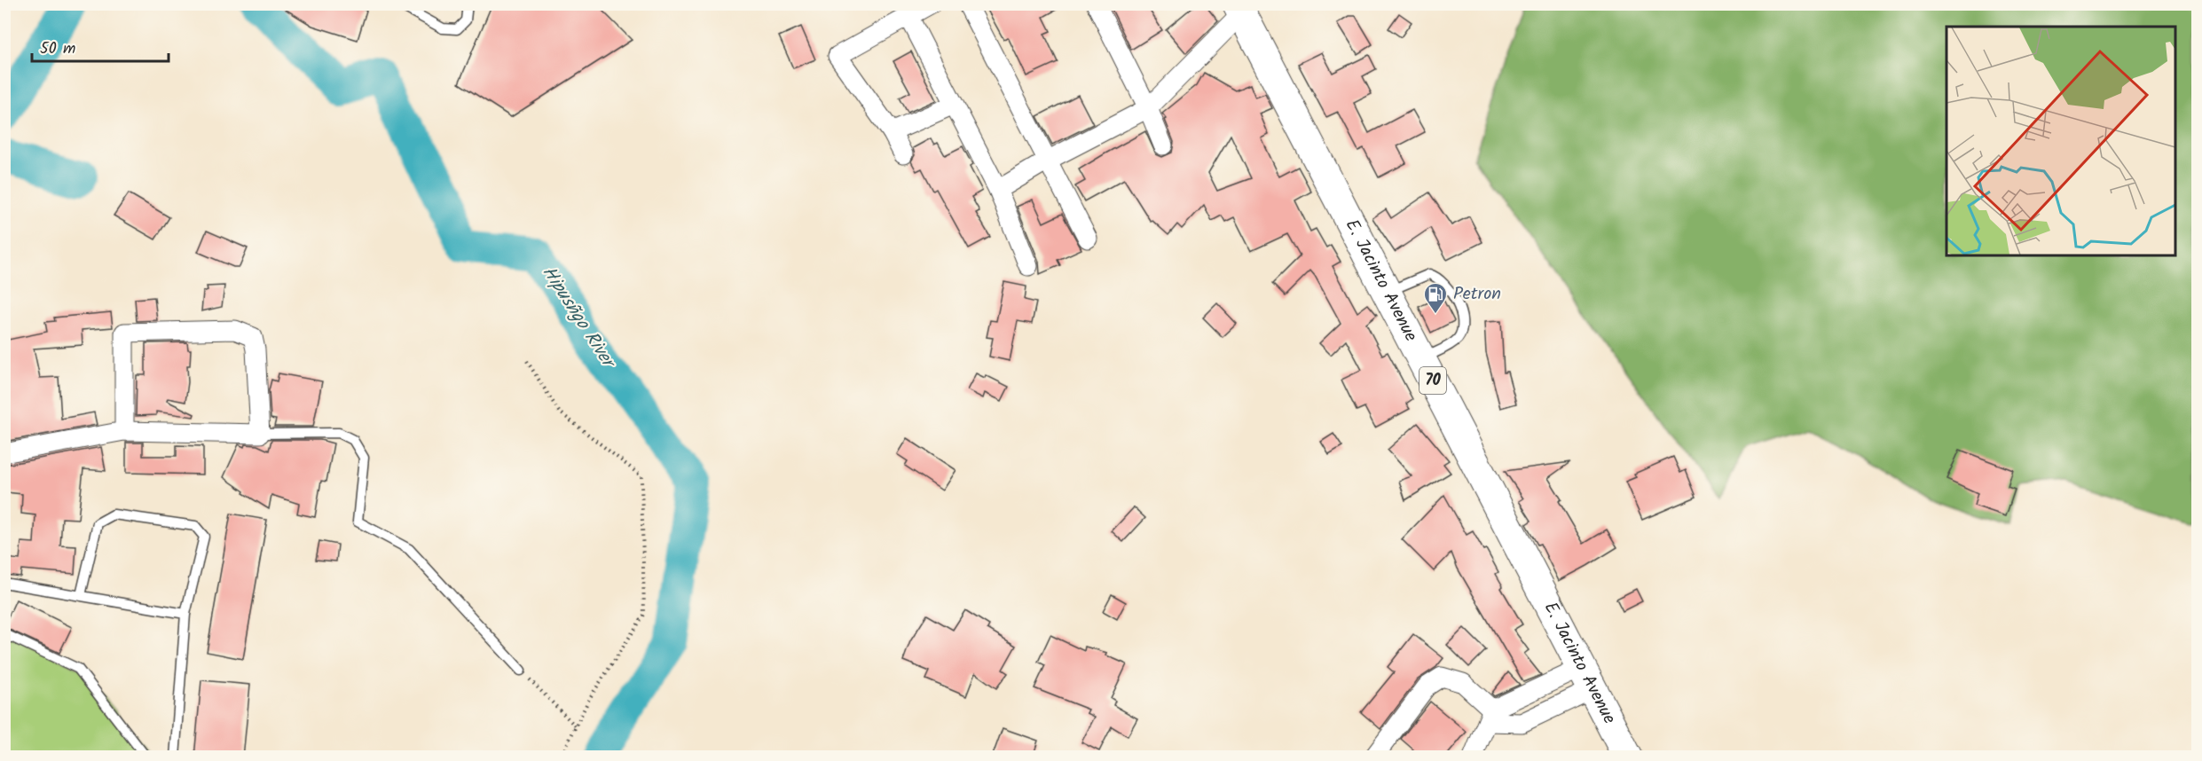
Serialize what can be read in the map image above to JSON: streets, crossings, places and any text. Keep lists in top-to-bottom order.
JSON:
{
  "streets": {
    "main road": ["E. Jacinto Avenue", "70"]
  },
  "water": ["Hipusñgo River"],
  "places": {
    "fuel station": ["Petron"]
  },
  "scale_bar": "50 m"
}
